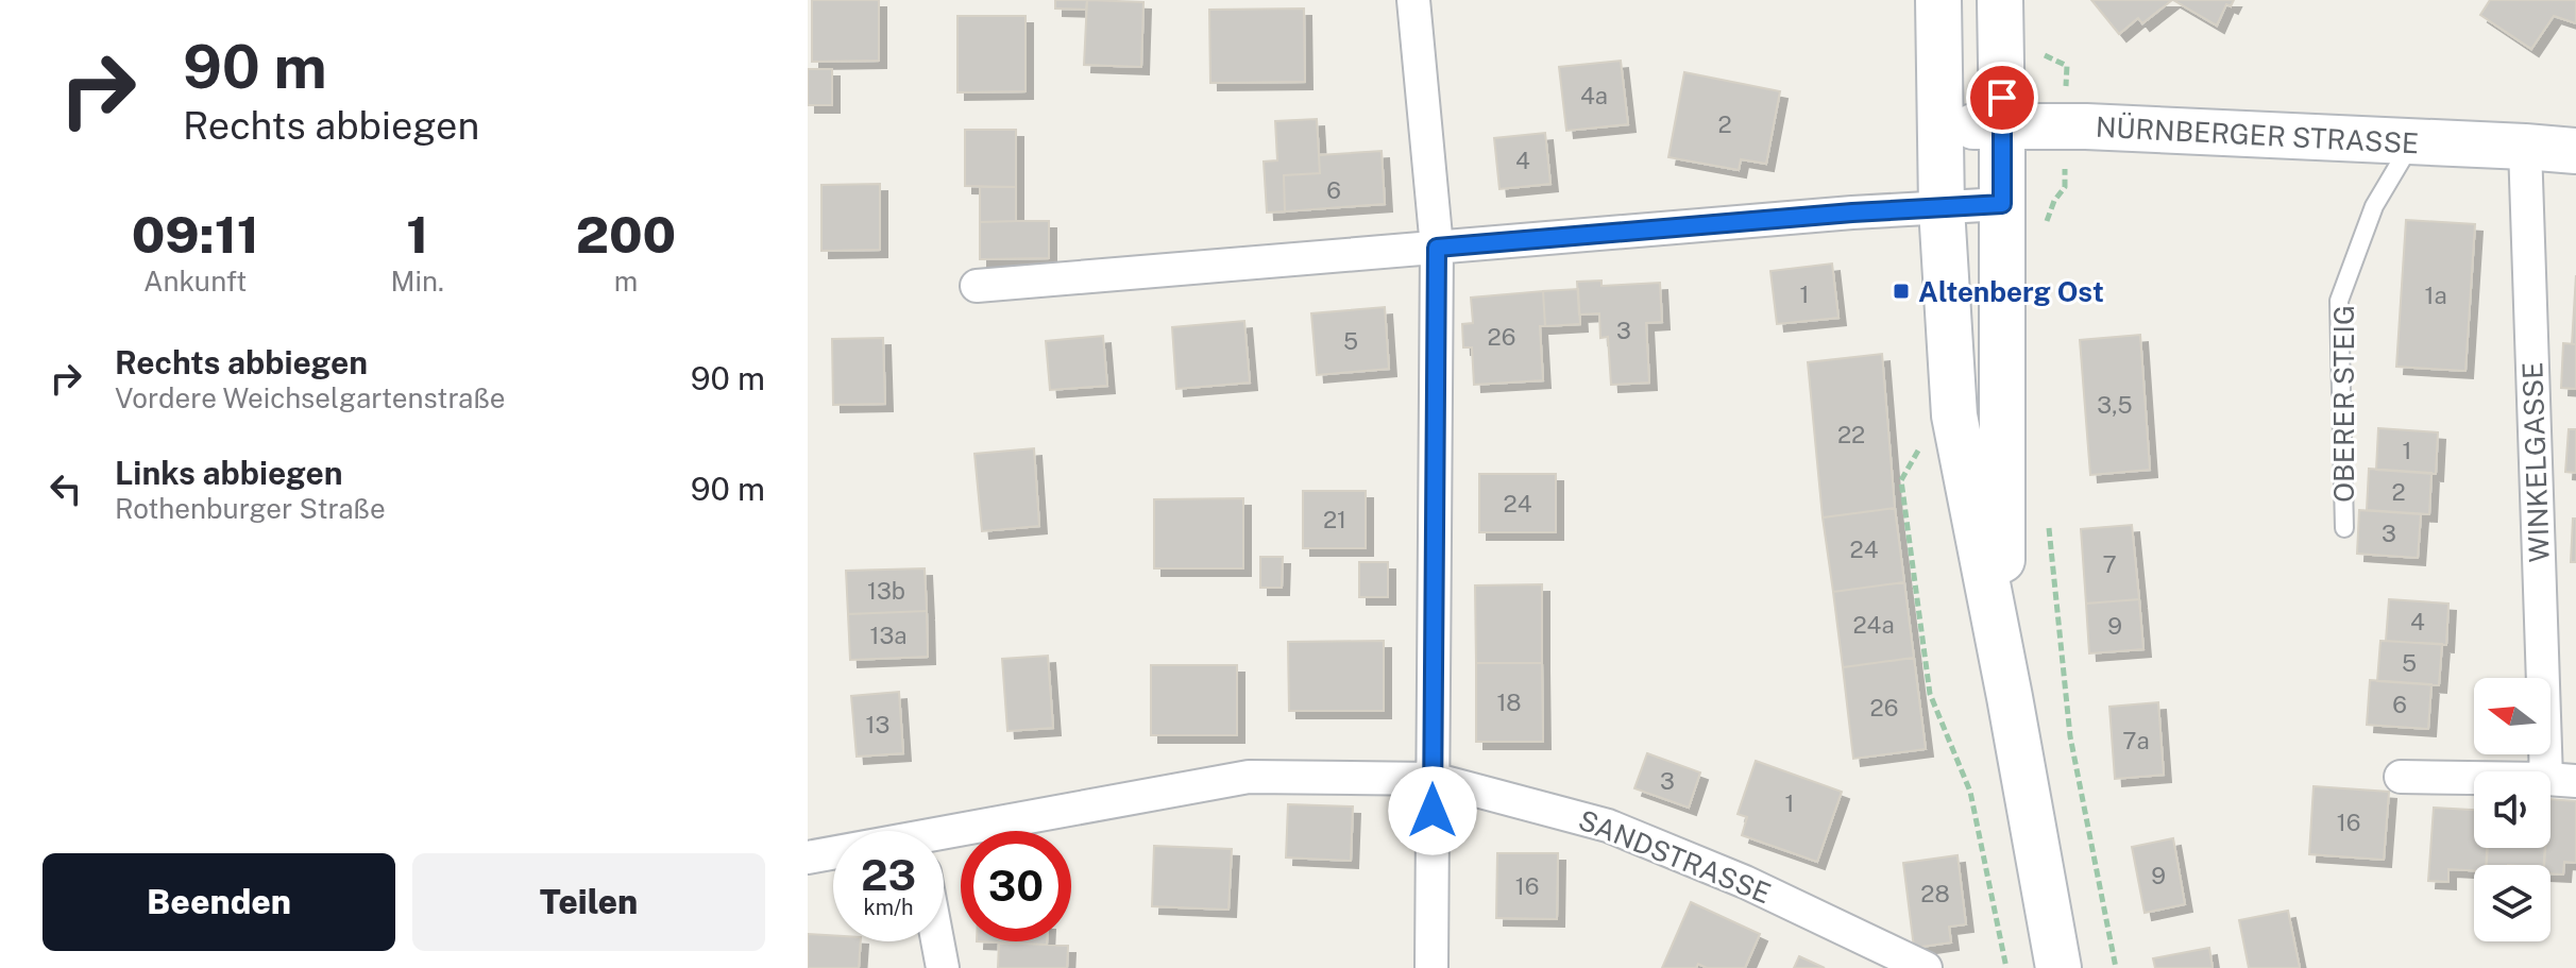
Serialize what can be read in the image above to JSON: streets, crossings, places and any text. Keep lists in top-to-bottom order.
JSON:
{
  "streets": {
    "main road": ["NÜRNBERGER STRASSE"],
    "street": ["WINKELGASSE", "SANDSTRASSE"],
    "lane": ["OBERER STEIG"]
  },
  "crossings": [
    ["NÜRNBERGER STRASSE", "OBERER STEIG"],
    ["NÜRNBERGER STRASSE", "WINKELGASSE"]
  ],
  "places": {
    "transit": ["Altenberg Ost"]
  },
  "house_numbers": [
    "4a",
    "2",
    "4",
    "6",
    "1",
    "1a",
    "3",
    "26",
    "5",
    "3,5",
    "22",
    "1",
    "2",
    "24",
    "21",
    "3",
    "24",
    "7",
    "13b",
    "4",
    "24a",
    "9",
    "13a",
    "5",
    "18",
    "6",
    "26",
    "13",
    "7a",
    "3",
    "1",
    "16",
    "9",
    "16",
    "28"
  ],
  "north": "left",
  "page": {
    "turn": ["90 m", "Rechts abbiegen"],
    "eta": [
      "09:11",
      "Ankunft",
      "1",
      "Min.",
      "200",
      "m"
    ],
    "list": [
      {
        "name": "Rechts abbiegen",
        "note": "Vordere Weichselgartenstraße",
        "value": "90 m"
      },
      {
        "name": "Links abbiegen",
        "note": "Rothenburger Straße",
        "value": "90 m"
      }
    ],
    "speed": "23 km/h",
    "limit": "30",
    "buttons": ["Beenden", "Teilen"]
  }
}
